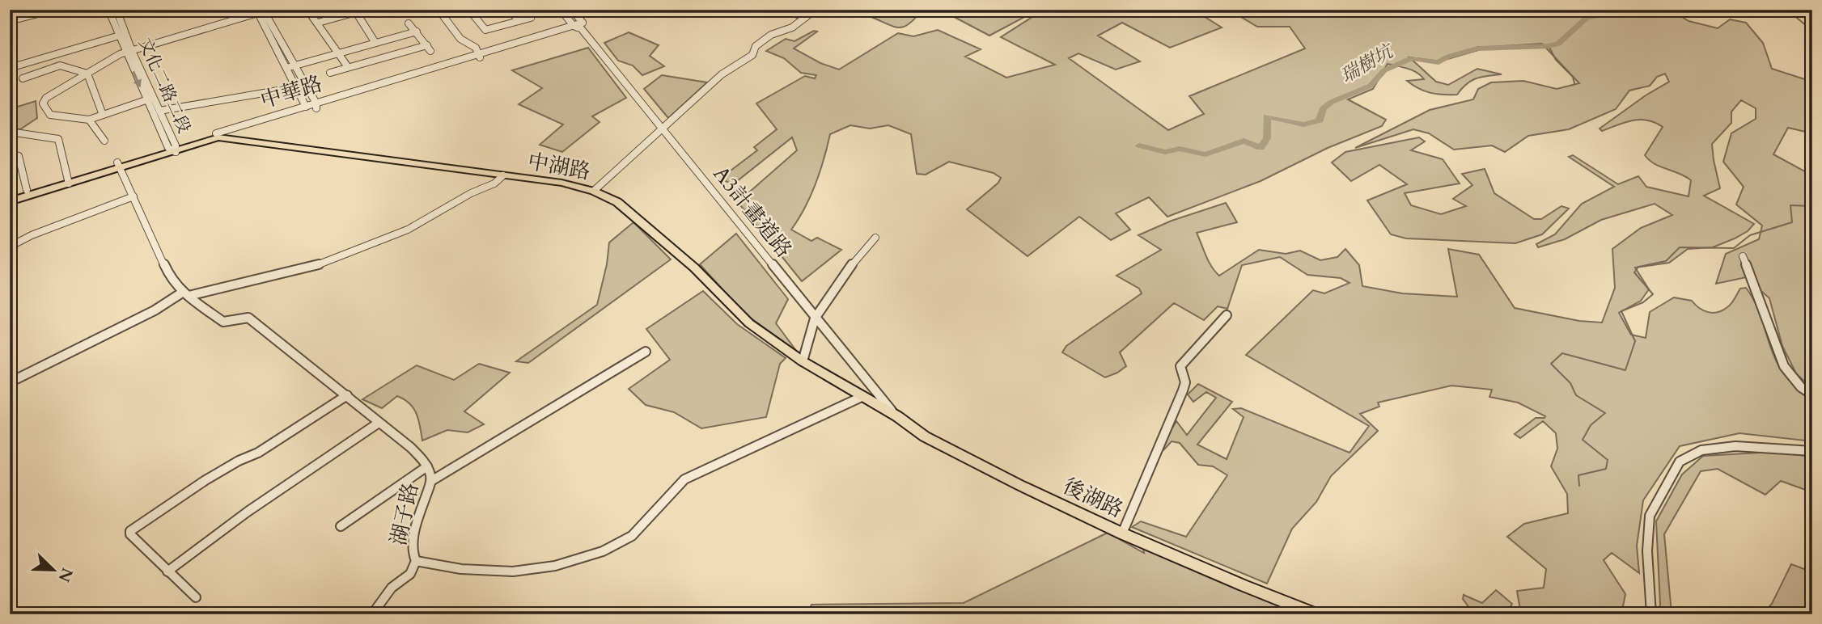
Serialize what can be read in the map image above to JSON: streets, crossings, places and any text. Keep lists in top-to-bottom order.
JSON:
{
  "streets": {
    "main road": ["中華路", "中湖路", "後湖路"],
    "street": ["文化二路二段", "A3計畫道路", "湖子路"]
  },
  "crossings": [
    ["文化二路二段", "中華路"],
    ["中華路", "中湖路"],
    ["中華路", "A3計畫道路"],
    ["中華路", "湖子路"],
    ["中湖路", "後湖路"],
    ["中湖路", "湖子路"],
    ["A3計畫道路", "後湖路"],
    ["後湖路", "湖子路"]
  ],
  "water": ["瑞樹坑"],
  "north": "bottom right"
}
